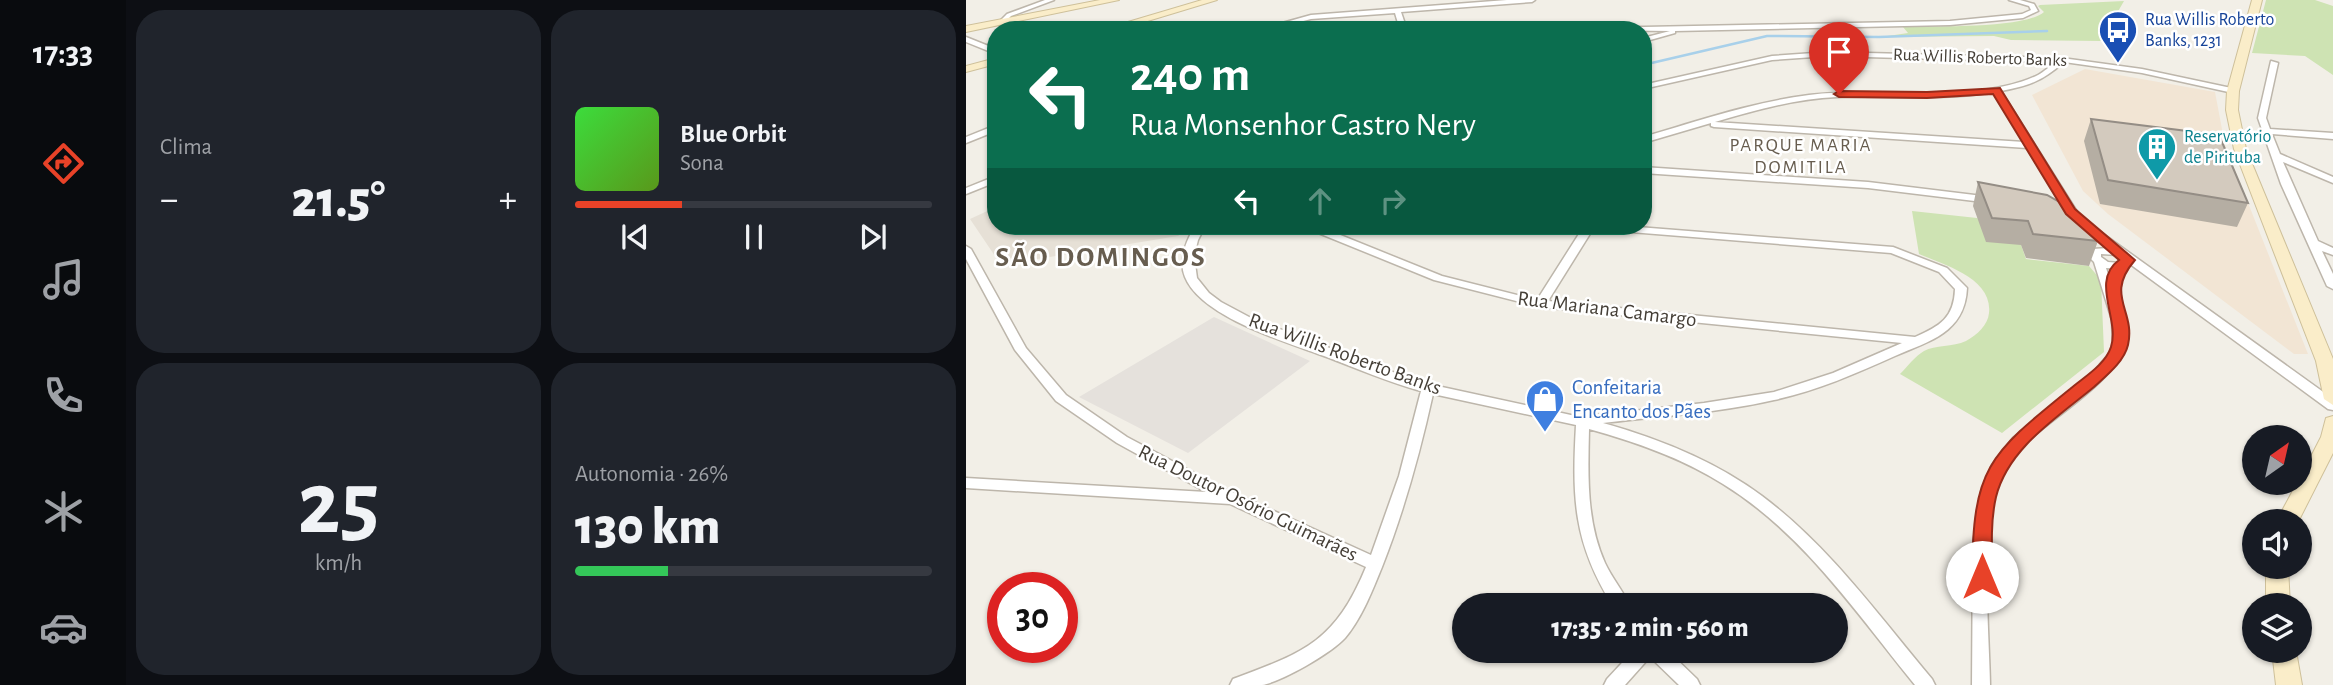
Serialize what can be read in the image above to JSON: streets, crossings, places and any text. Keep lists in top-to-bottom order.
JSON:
{
  "streets": {
    "street": ["Rua Willis Roberto Banks", "Rua Mariana Camargo", "Rua Doutor Osório Guimarães"]
  },
  "districts": ["PARQUE MARIA DOMITILA", "SÃO DOMINGOS"],
  "places": {
    "bus stop": ["Rua Willis Roberto Banks, 1231"],
    "building": ["Reservatório de Pirituba"],
    "shop": ["Confeitaria Encanto dos Pães"]
  },
  "north": "top right",
  "page": {
    "tabs": "17:33",
    "tile": [
      "Clima",
      ["25", "km/h"],
      ["Autonomia · 26%", "130 km"]
    ],
    "turn": ["240 m", "Rua Monsenhor Castro Nery"],
    "song": ["Blue Orbit", "Sona"],
    "heat": ["−", "21.5°", "+"],
    "limit": "30",
    "trip": "17:35 · 2 min · 560 m"
  }
}
